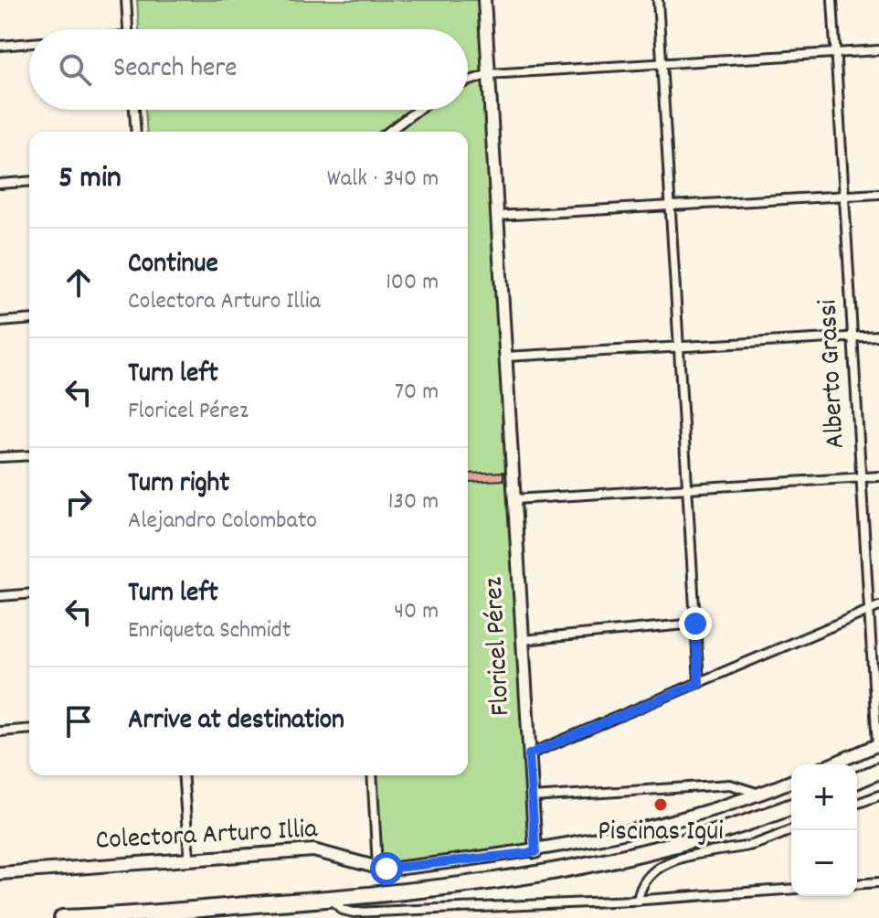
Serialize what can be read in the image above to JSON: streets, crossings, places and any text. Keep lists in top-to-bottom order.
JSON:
{
  "streets": {
    "street": ["Alberto Grassi", "Floricel Pérez", "Colectora Arturo Illia"]
  },
  "crossings": [
    ["Floricel Pérez", "Colectora Arturo Illia"]
  ],
  "places": ["Piscinas Igui"],
  "page": {
    "search": "Search here",
    "heading": ["5 min", "Walk · 340 m"],
    "list": [
      ["Continue", "Colectora Arturo Illia", "100 m"],
      ["Turn left", "Floricel Pérez", "70 m"],
      ["Turn right", "Alejandro Colombato", "130 m"],
      ["Turn left", "Enriqueta Schmidt", "40 m"],
      "Arrive at destination"
    ],
    "map_buttons": ["+", "−"]
  }
}
